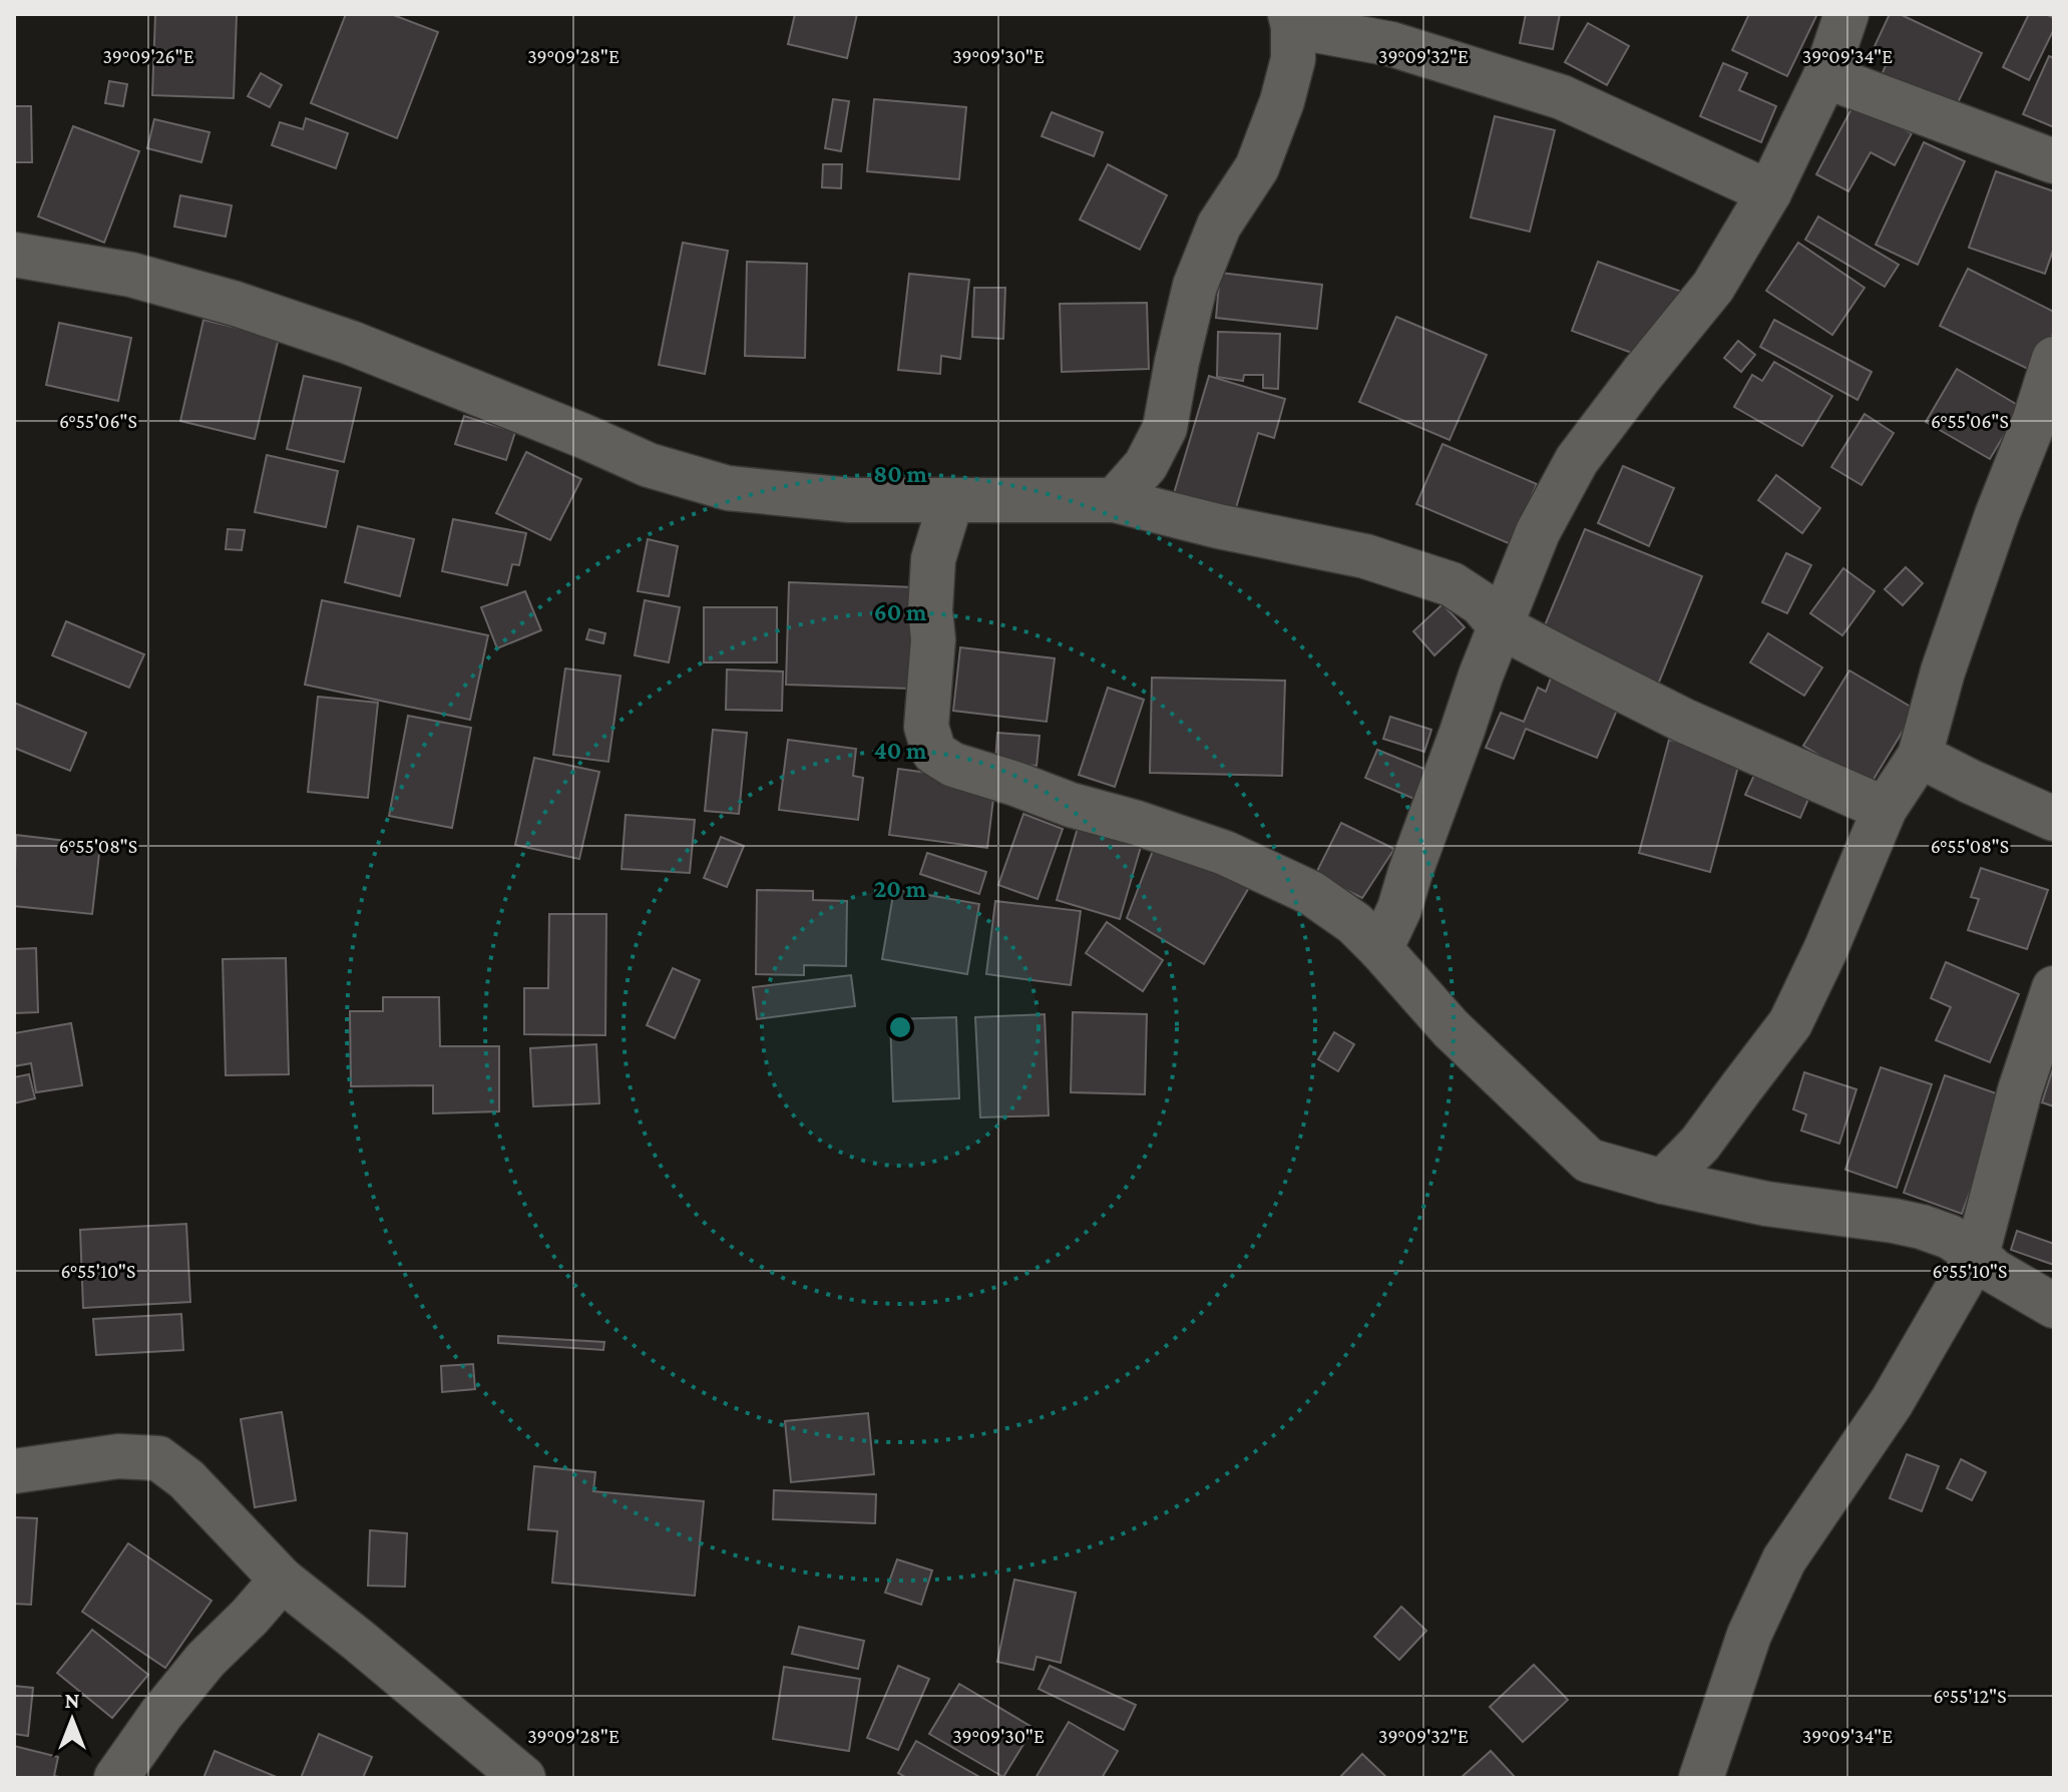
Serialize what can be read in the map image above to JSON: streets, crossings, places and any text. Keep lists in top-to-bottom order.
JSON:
{
  "north": "top",
  "coordinates": [
    "39°09'26\"E",
    "39°09'28\"E",
    "39°09'30\"E",
    "39°09'32\"E",
    "39°09'34\"E",
    "6°55'06\"S",
    "6°55'08\"S",
    "6°55'10\"S",
    "6°55'12\"S"
  ],
  "rings": [
    "80 m",
    "60 m",
    "40 m",
    "20 m"
  ]
}
